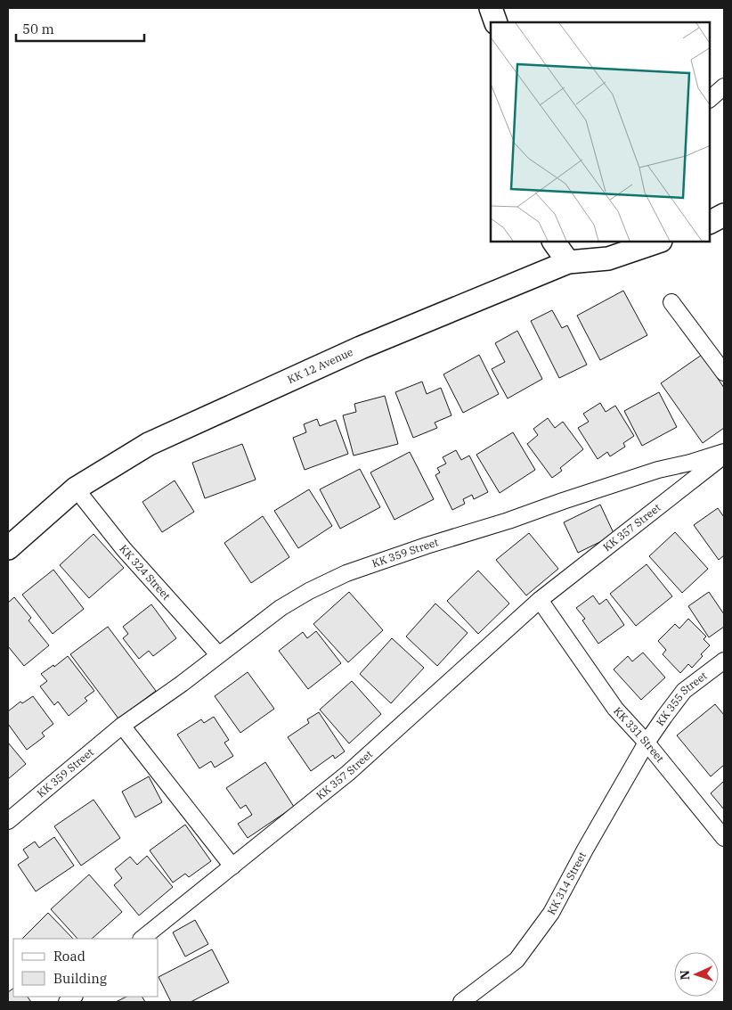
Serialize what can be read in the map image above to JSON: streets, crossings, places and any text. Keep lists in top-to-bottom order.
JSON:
{
  "streets": {
    "main road": ["KK 12 Avenue"],
    "street": [
      "KK 357 Street",
      "KK 359 Street",
      "KK 324 Street",
      "KK 355 Street",
      "KK 331 Street",
      "KK 314 Street"
    ]
  },
  "crossings": [
    ["KK 12 Avenue", "KK 324 Street"],
    ["KK 357 Street", "KK 331 Street"],
    ["KK 359 Street", "KK 324 Street"],
    ["KK 355 Street", "KK 331 Street"],
    ["KK 355 Street", "KK 314 Street"],
    ["KK 331 Street", "KK 314 Street"]
  ],
  "legend": ["Road", "Building"],
  "scale_bar": "50 m",
  "north": "left"
}
